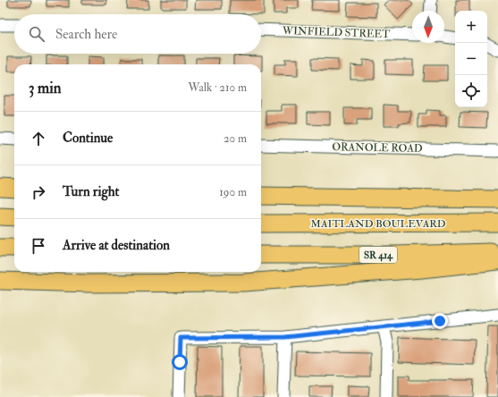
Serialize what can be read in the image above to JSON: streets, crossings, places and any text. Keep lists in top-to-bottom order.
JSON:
{
  "streets": {
    "highway": ["MAITLAND BOULEVARD", "SR 414"],
    "street": ["WINFIELD STREET", "ORANOLE ROAD"]
  },
  "north": "bottom",
  "page": {
    "map_buttons": ["+", "−"],
    "search": "Search here",
    "heading": ["3 min", "Walk · 210 m"],
    "list": [
      ["Continue", "20 m"],
      ["Turn right", "190 m"],
      "Arrive at destination"
    ]
  }
}
